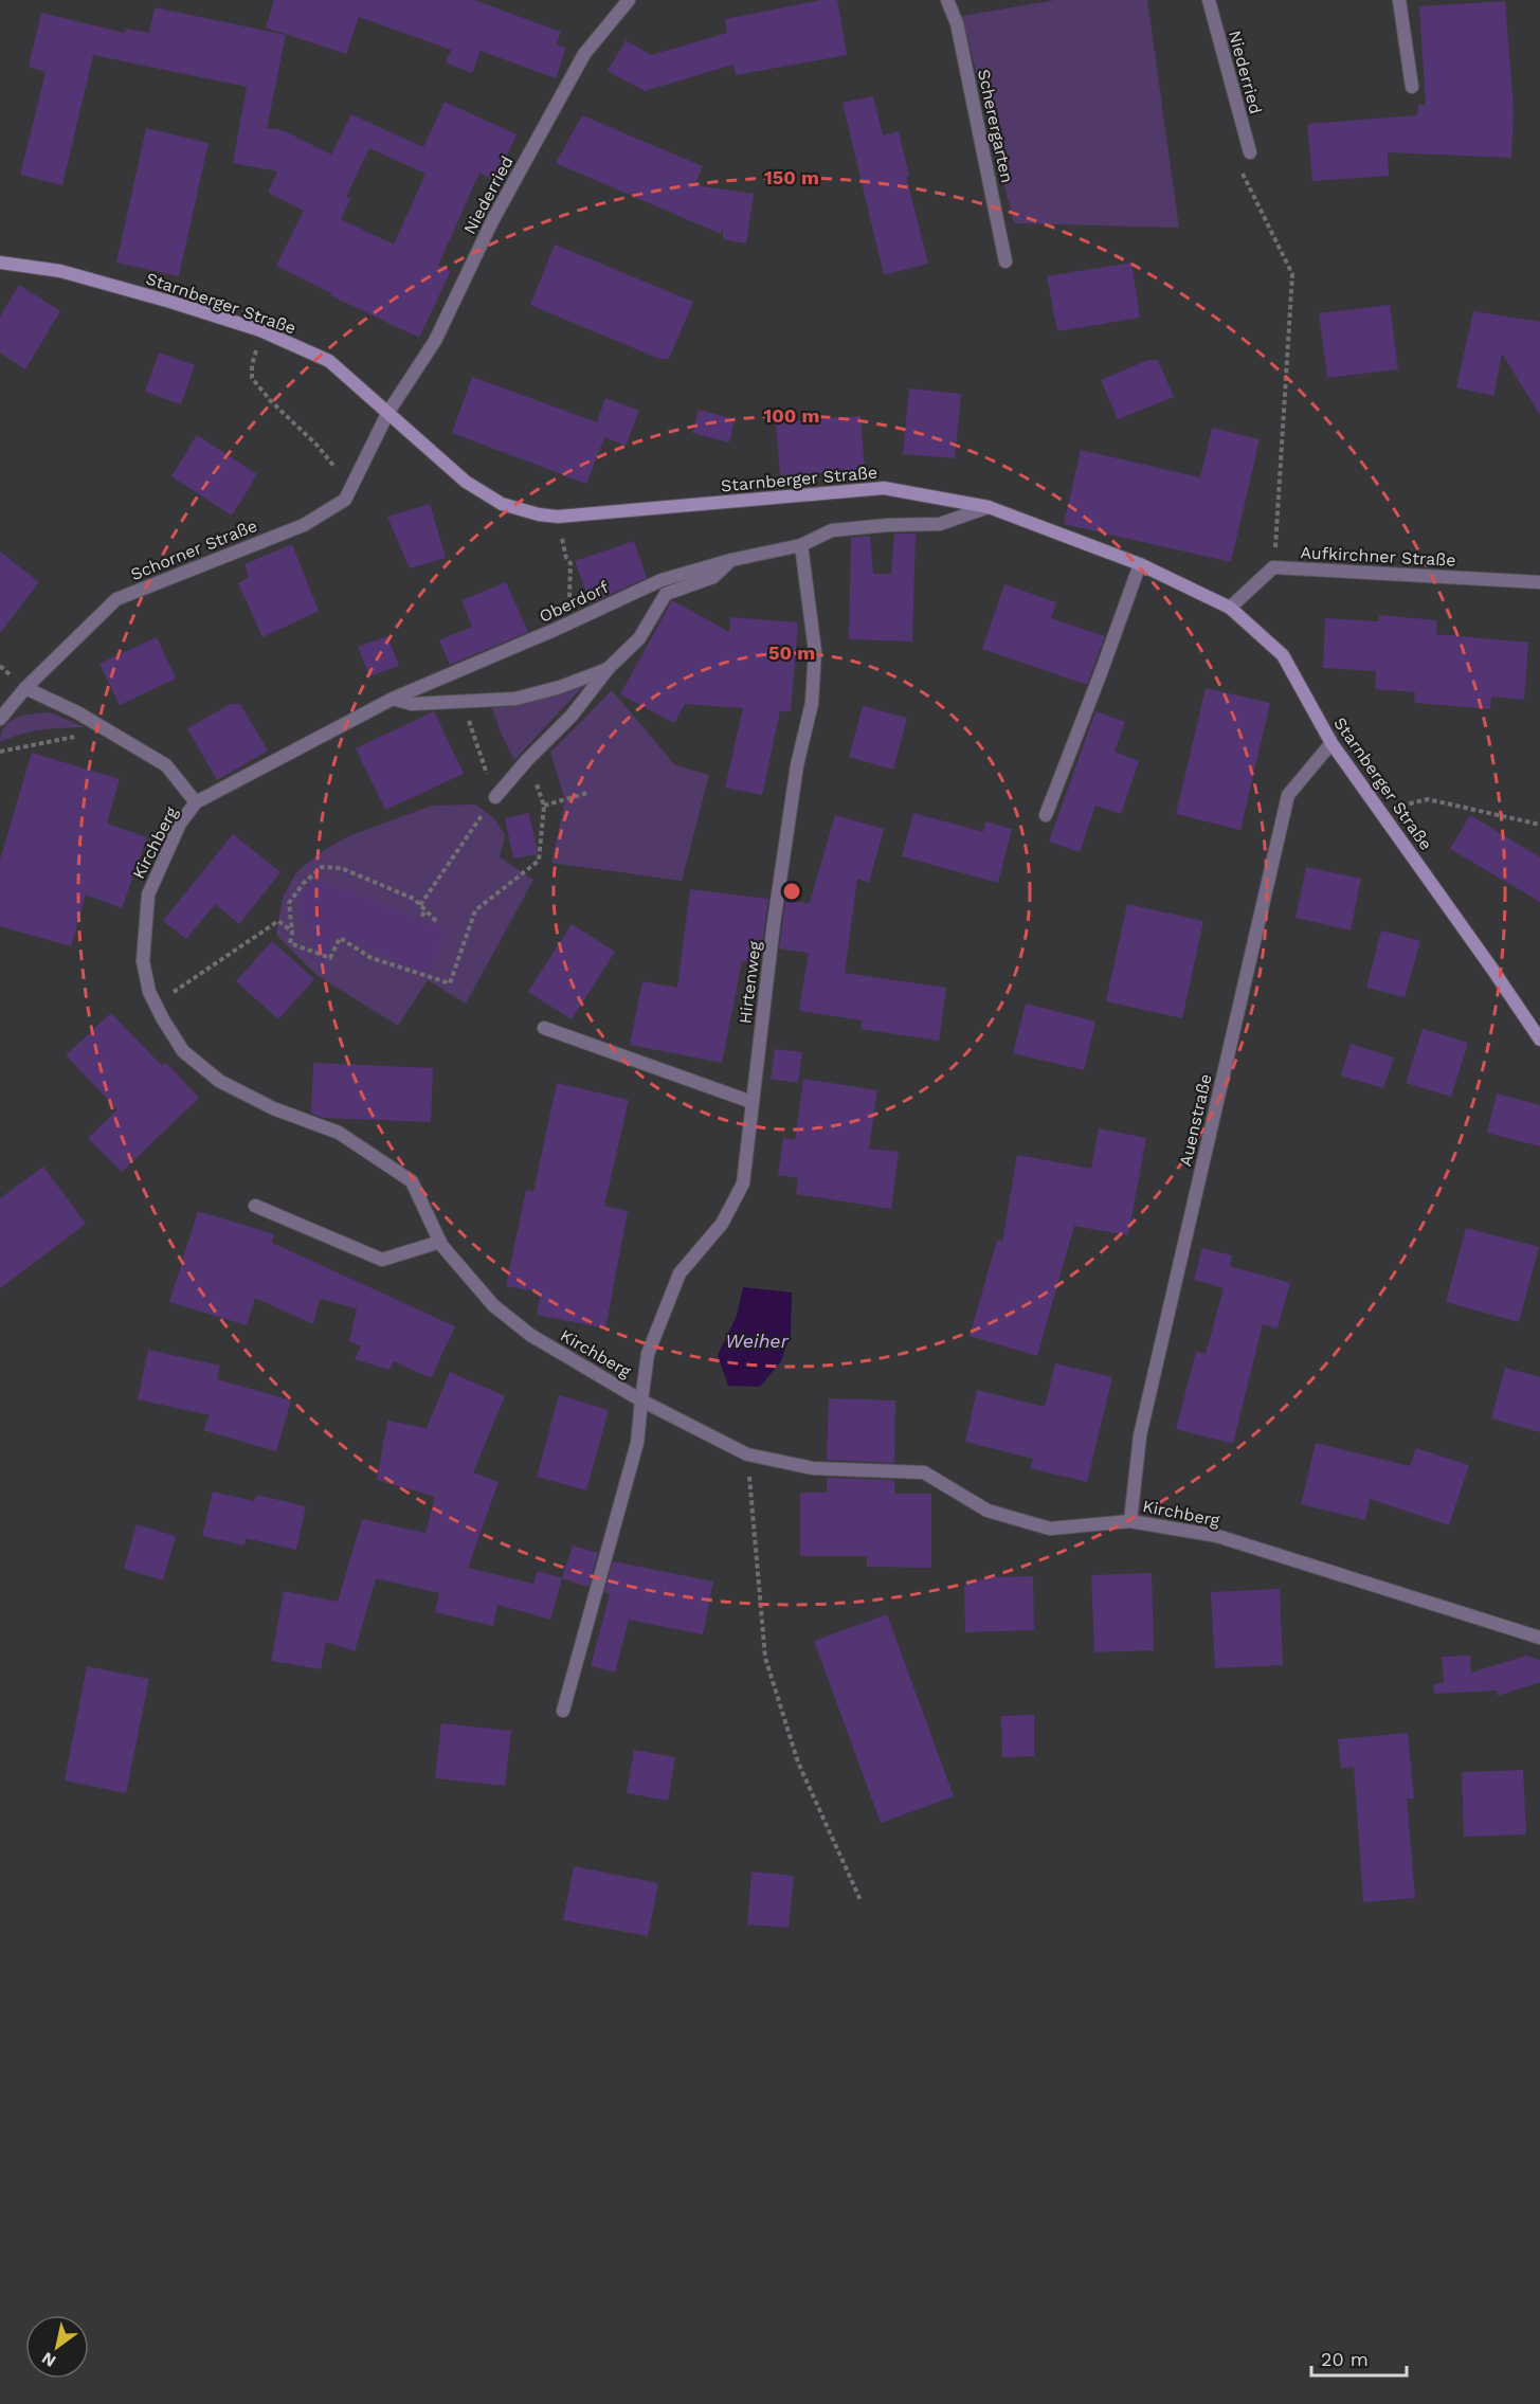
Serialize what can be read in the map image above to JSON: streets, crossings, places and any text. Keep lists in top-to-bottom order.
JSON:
{
  "streets": {
    "main road": ["Starnberger Straße"],
    "street": [
      "Niederried",
      "Scherergarten",
      "Schorner Straße",
      "Aufkirchner Straße",
      "Oberdorf",
      "Kirchberg",
      "Hirtenweg",
      "Auenstraße"
    ]
  },
  "crossings": [
    ["Niederried", "Starnberger Straße"],
    ["Starnberger Straße", "Oberdorf"],
    ["Starnberger Straße", "Auenstraße"],
    ["Schorner Straße", "Kirchberg"],
    ["Oberdorf", "Kirchberg"],
    ["Oberdorf", "Hirtenweg"],
    ["Kirchberg", "Hirtenweg"],
    ["Kirchberg", "Auenstraße"]
  ],
  "water": ["Weiher"],
  "scale_bar": "20 m",
  "north": "bottom left",
  "rings": ["150 m", "100 m", "50 m"]
}
